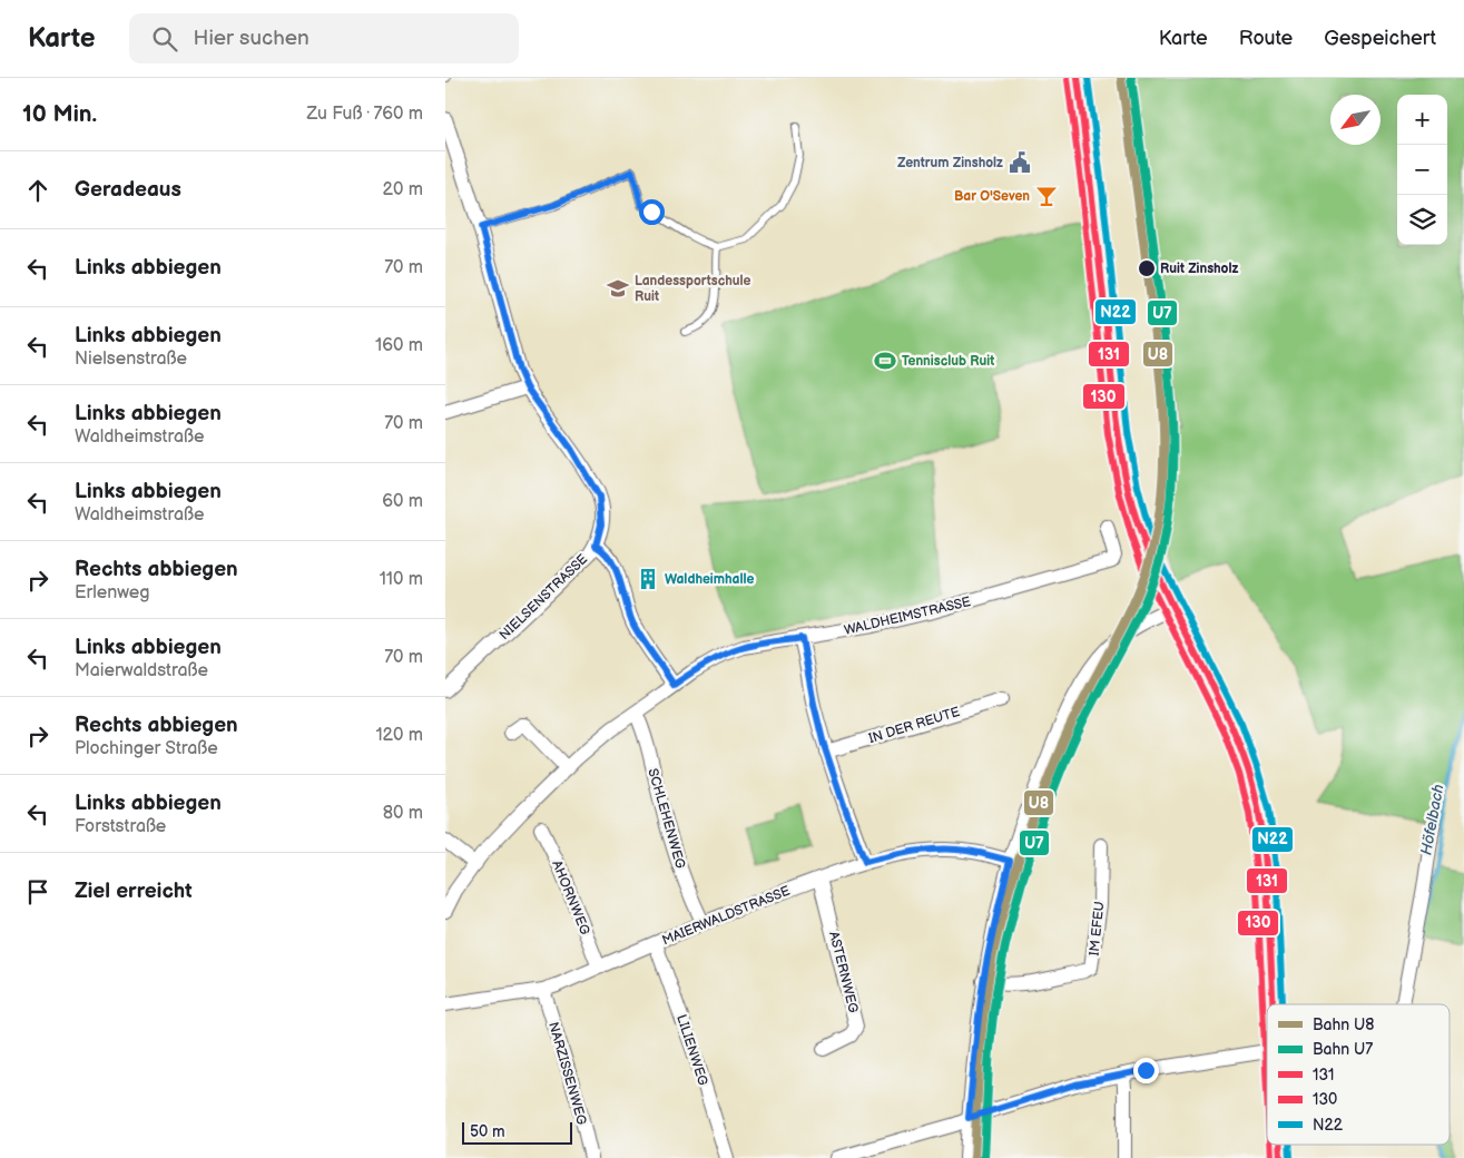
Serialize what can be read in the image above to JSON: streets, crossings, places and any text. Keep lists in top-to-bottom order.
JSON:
{
  "streets": {
    "street": [
      "NIELSENSTRASSE",
      "WALDHEIMSTRASSE",
      "IN DER REUTE",
      "SCHLEHENWEG",
      "AHORNWEG",
      "MAIERWALDSTRASSE",
      "IM EFEU",
      "ASTERNWEG",
      "LILIENWEG",
      "NARZISSENWEG"
    ]
  },
  "crossings": [
    ["WALDHEIMSTRASSE", "SCHLEHENWEG"],
    ["SCHLEHENWEG", "MAIERWALDSTRASSE"],
    ["AHORNWEG", "MAIERWALDSTRASSE"],
    ["MAIERWALDSTRASSE", "ASTERNWEG"],
    ["MAIERWALDSTRASSE", "LILIENWEG"],
    ["MAIERWALDSTRASSE", "NARZISSENWEG"]
  ],
  "water": ["Höfelbach"],
  "places": {
    "public building": ["Zentrum Zinsholz"],
    "bar": ["Bar O'Seven"],
    "other": ["Ruit Zinsholz"],
    "school or university": ["Landessportschule Ruit"],
    "sports": ["Tennisclub Ruit"],
    "building": ["Waldheimhalle"]
  },
  "lines": [
    "rail line U8",
    "rail line U7",
    "transit line 131",
    "transit line N22",
    "transit line 130"
  ],
  "legend": [
    "Bahn U8",
    "Bahn U7",
    "131",
    "130",
    "N22"
  ],
  "scale_bar": "50 m",
  "north": "bottom left",
  "page": {
    "header": "Karte",
    "search": "Hier suchen",
    "nav": ["Karte", "Route", "Gespeichert"],
    "heading": ["10 Min.", "Zu Fuß · 760 m"],
    "map_buttons": ["+", "−"],
    "list": [
      ["Geradeaus", "20 m"],
      ["Links abbiegen", "70 m"],
      ["Links abbiegen", "Nielsenstraße", "160 m"],
      ["Links abbiegen", "Waldheimstraße", "70 m"],
      ["Links abbiegen", "Waldheimstraße", "60 m"],
      ["Rechts abbiegen", "Erlenweg", "110 m"],
      ["Links abbiegen", "Maierwaldstraße", "70 m"],
      ["Rechts abbiegen", "Plochinger Straße", "120 m"],
      ["Links abbiegen", "Forststraße", "80 m"],
      "Ziel erreicht"
    ],
    "scale": "50 m"
  }
}
